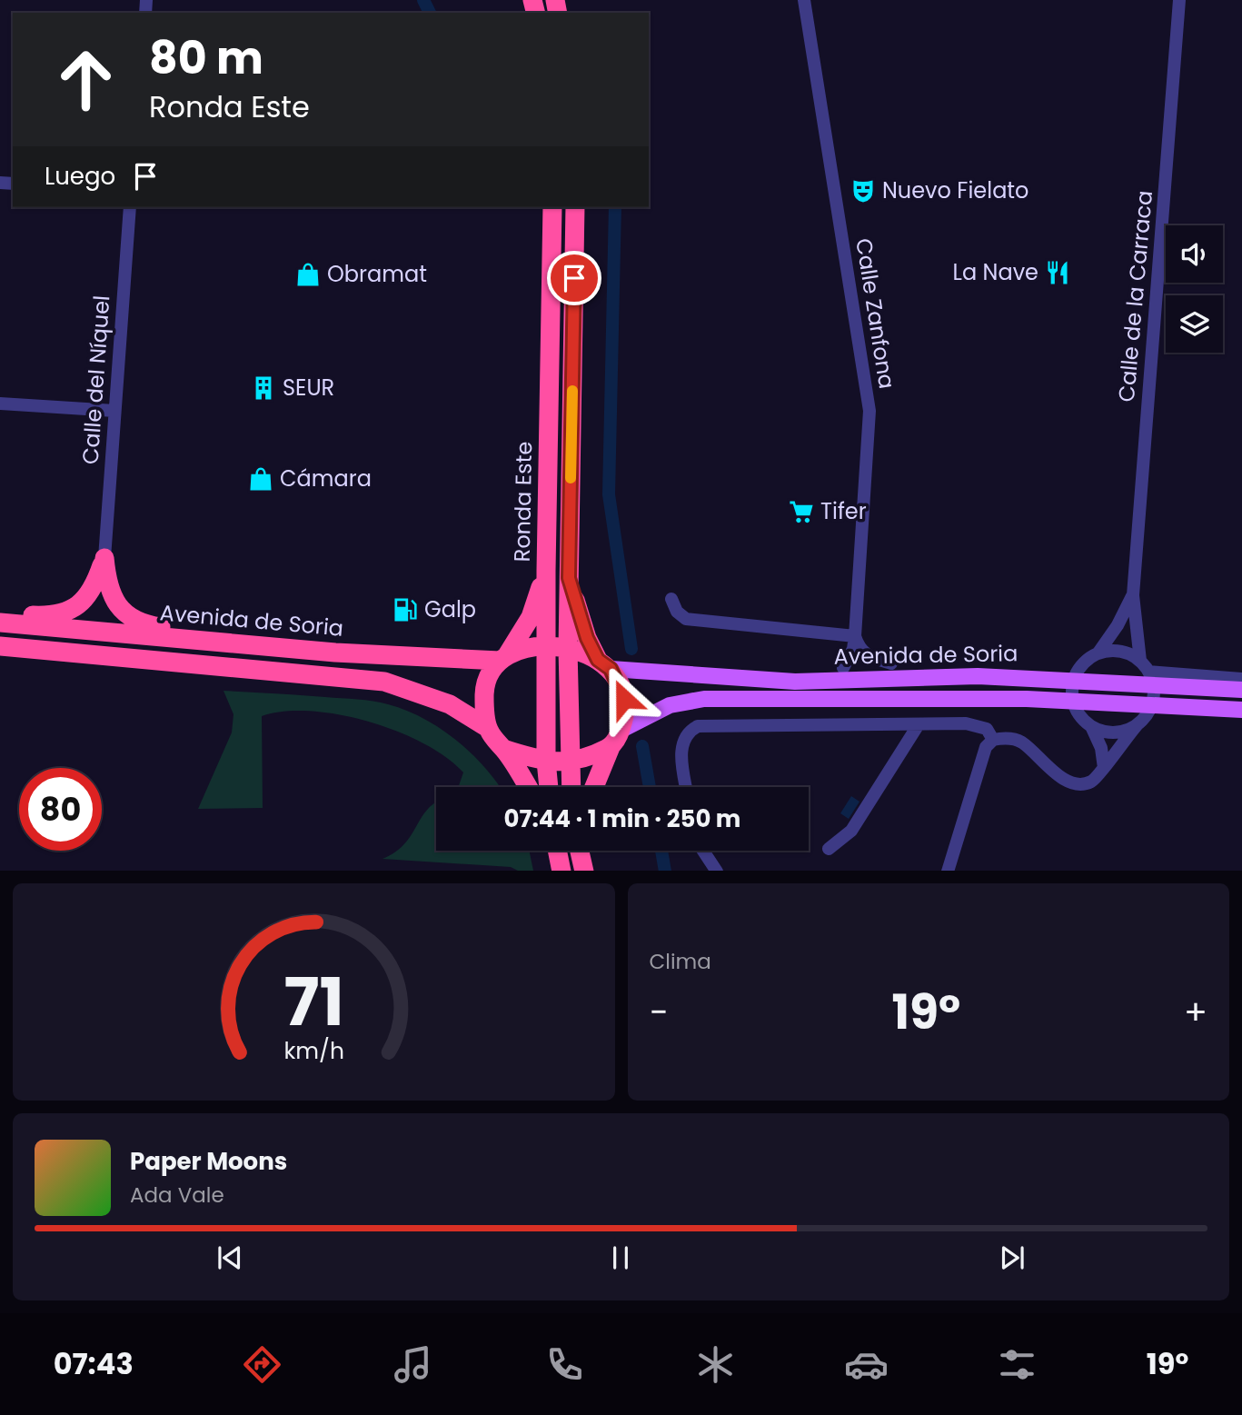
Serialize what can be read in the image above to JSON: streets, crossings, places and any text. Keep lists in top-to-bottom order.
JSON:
{
  "streets": {
    "highway": ["Ronda Este", "Avenida de Soria"],
    "street": ["Calle de la Carraca", "Calle Zanfona", "Calle del Níquel"]
  },
  "crossings": [
    ["Calle de la Carraca", "Avenida de Soria"],
    ["Calle Zanfona", "Avenida de Soria"],
    ["Ronda Este", "Avenida de Soria"]
  ],
  "places": {
    "theatre": ["Nuevo Fielato"],
    "restaurant": ["La Nave"],
    "shop": ["Obramat", "Cámara"],
    "building": ["SEUR"],
    "supermarket": ["Tifer"],
    "fuel station": ["Galp"]
  },
  "page": {
    "turn": ["80 m", "Ronda Este"],
    "then": "Luego",
    "limit": "80",
    "trip": "07:44 · 1 min · 250 m",
    "tile": "Clima",
    "heat": ["−", "19°", "+"],
    "song": ["Paper Moons", "Ada Vale"],
    "tabs": ["07:43", "19°"],
    "gauge": ["71", "km/h"]
  }
}
